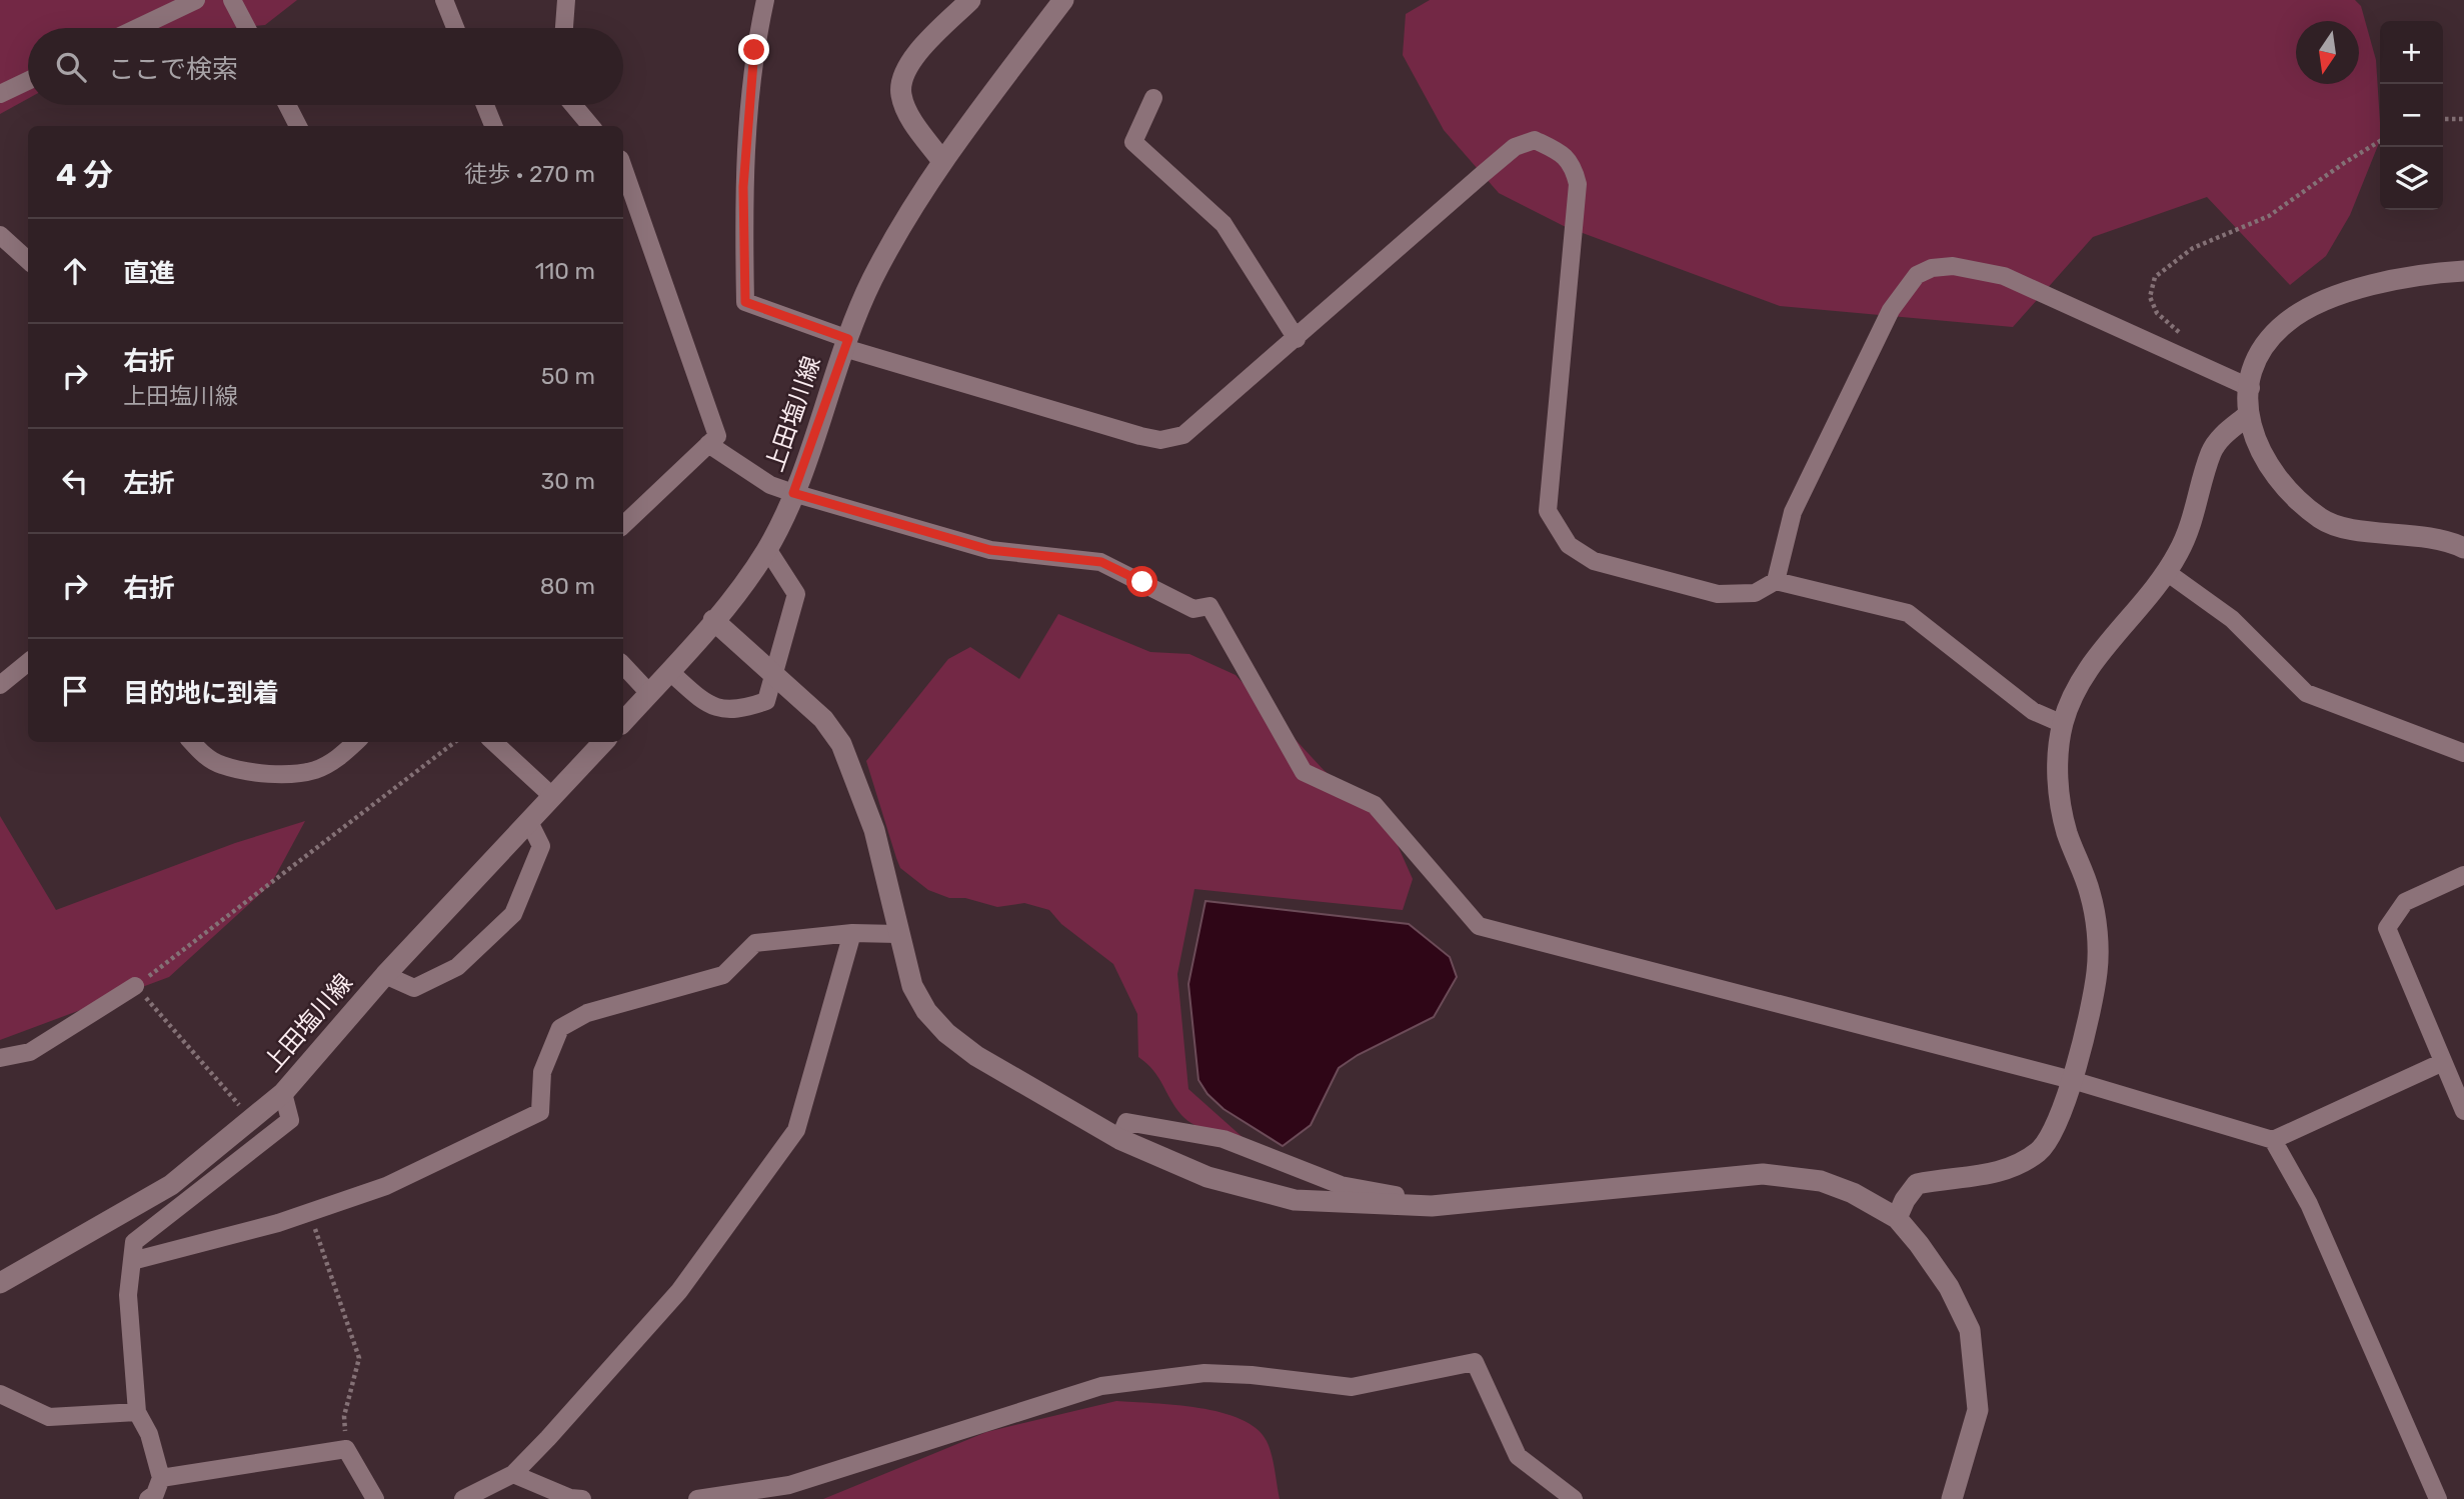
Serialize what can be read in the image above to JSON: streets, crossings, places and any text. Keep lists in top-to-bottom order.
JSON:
{
  "streets": {
    "street": ["上田塩川線"]
  },
  "north": "bottom",
  "page": {
    "map_buttons": ["+", "−"],
    "search": "ここで検索",
    "heading": ["4 分", "徒歩 · 270 m"],
    "list": [
      ["直進", "110 m"],
      ["右折", "上田塩川線", "50 m"],
      ["左折", "30 m"],
      ["右折", "80 m"],
      "目的地に到着"
    ]
  }
}
